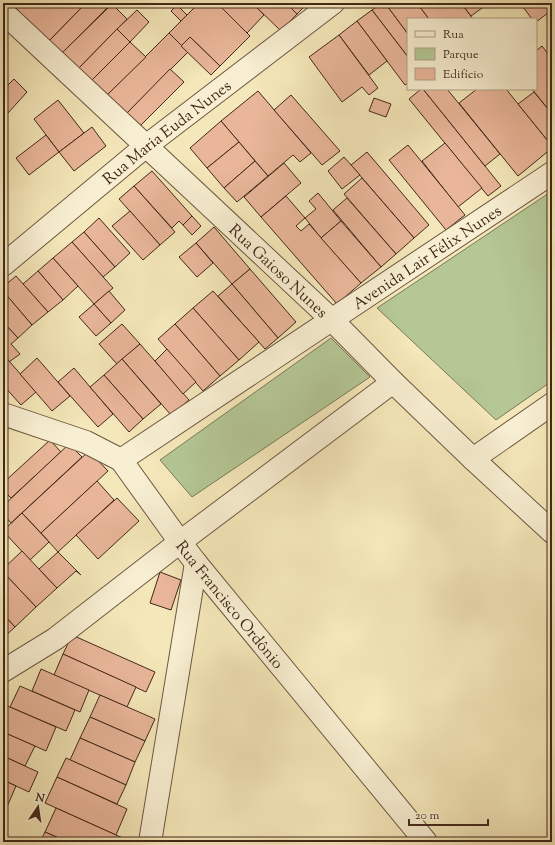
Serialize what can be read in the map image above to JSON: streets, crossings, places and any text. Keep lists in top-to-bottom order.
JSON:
{
  "streets": {
    "street": [
      "Rua Maria Euda Nunes",
      "Avenida Lair Félix Nunes",
      "Rua Gaioso Nunes",
      "Rua Francisco Ordônio"
    ]
  },
  "crossings": [
    ["Rua Maria Euda Nunes", "Rua Gaioso Nunes"],
    ["Avenida Lair Félix Nunes", "Rua Gaioso Nunes"],
    ["Avenida Lair Félix Nunes", "Rua Francisco Ordônio"]
  ],
  "legend": ["Rua", "Parque", "Edifício"],
  "scale_bar": "20 m",
  "north": "top"
}
